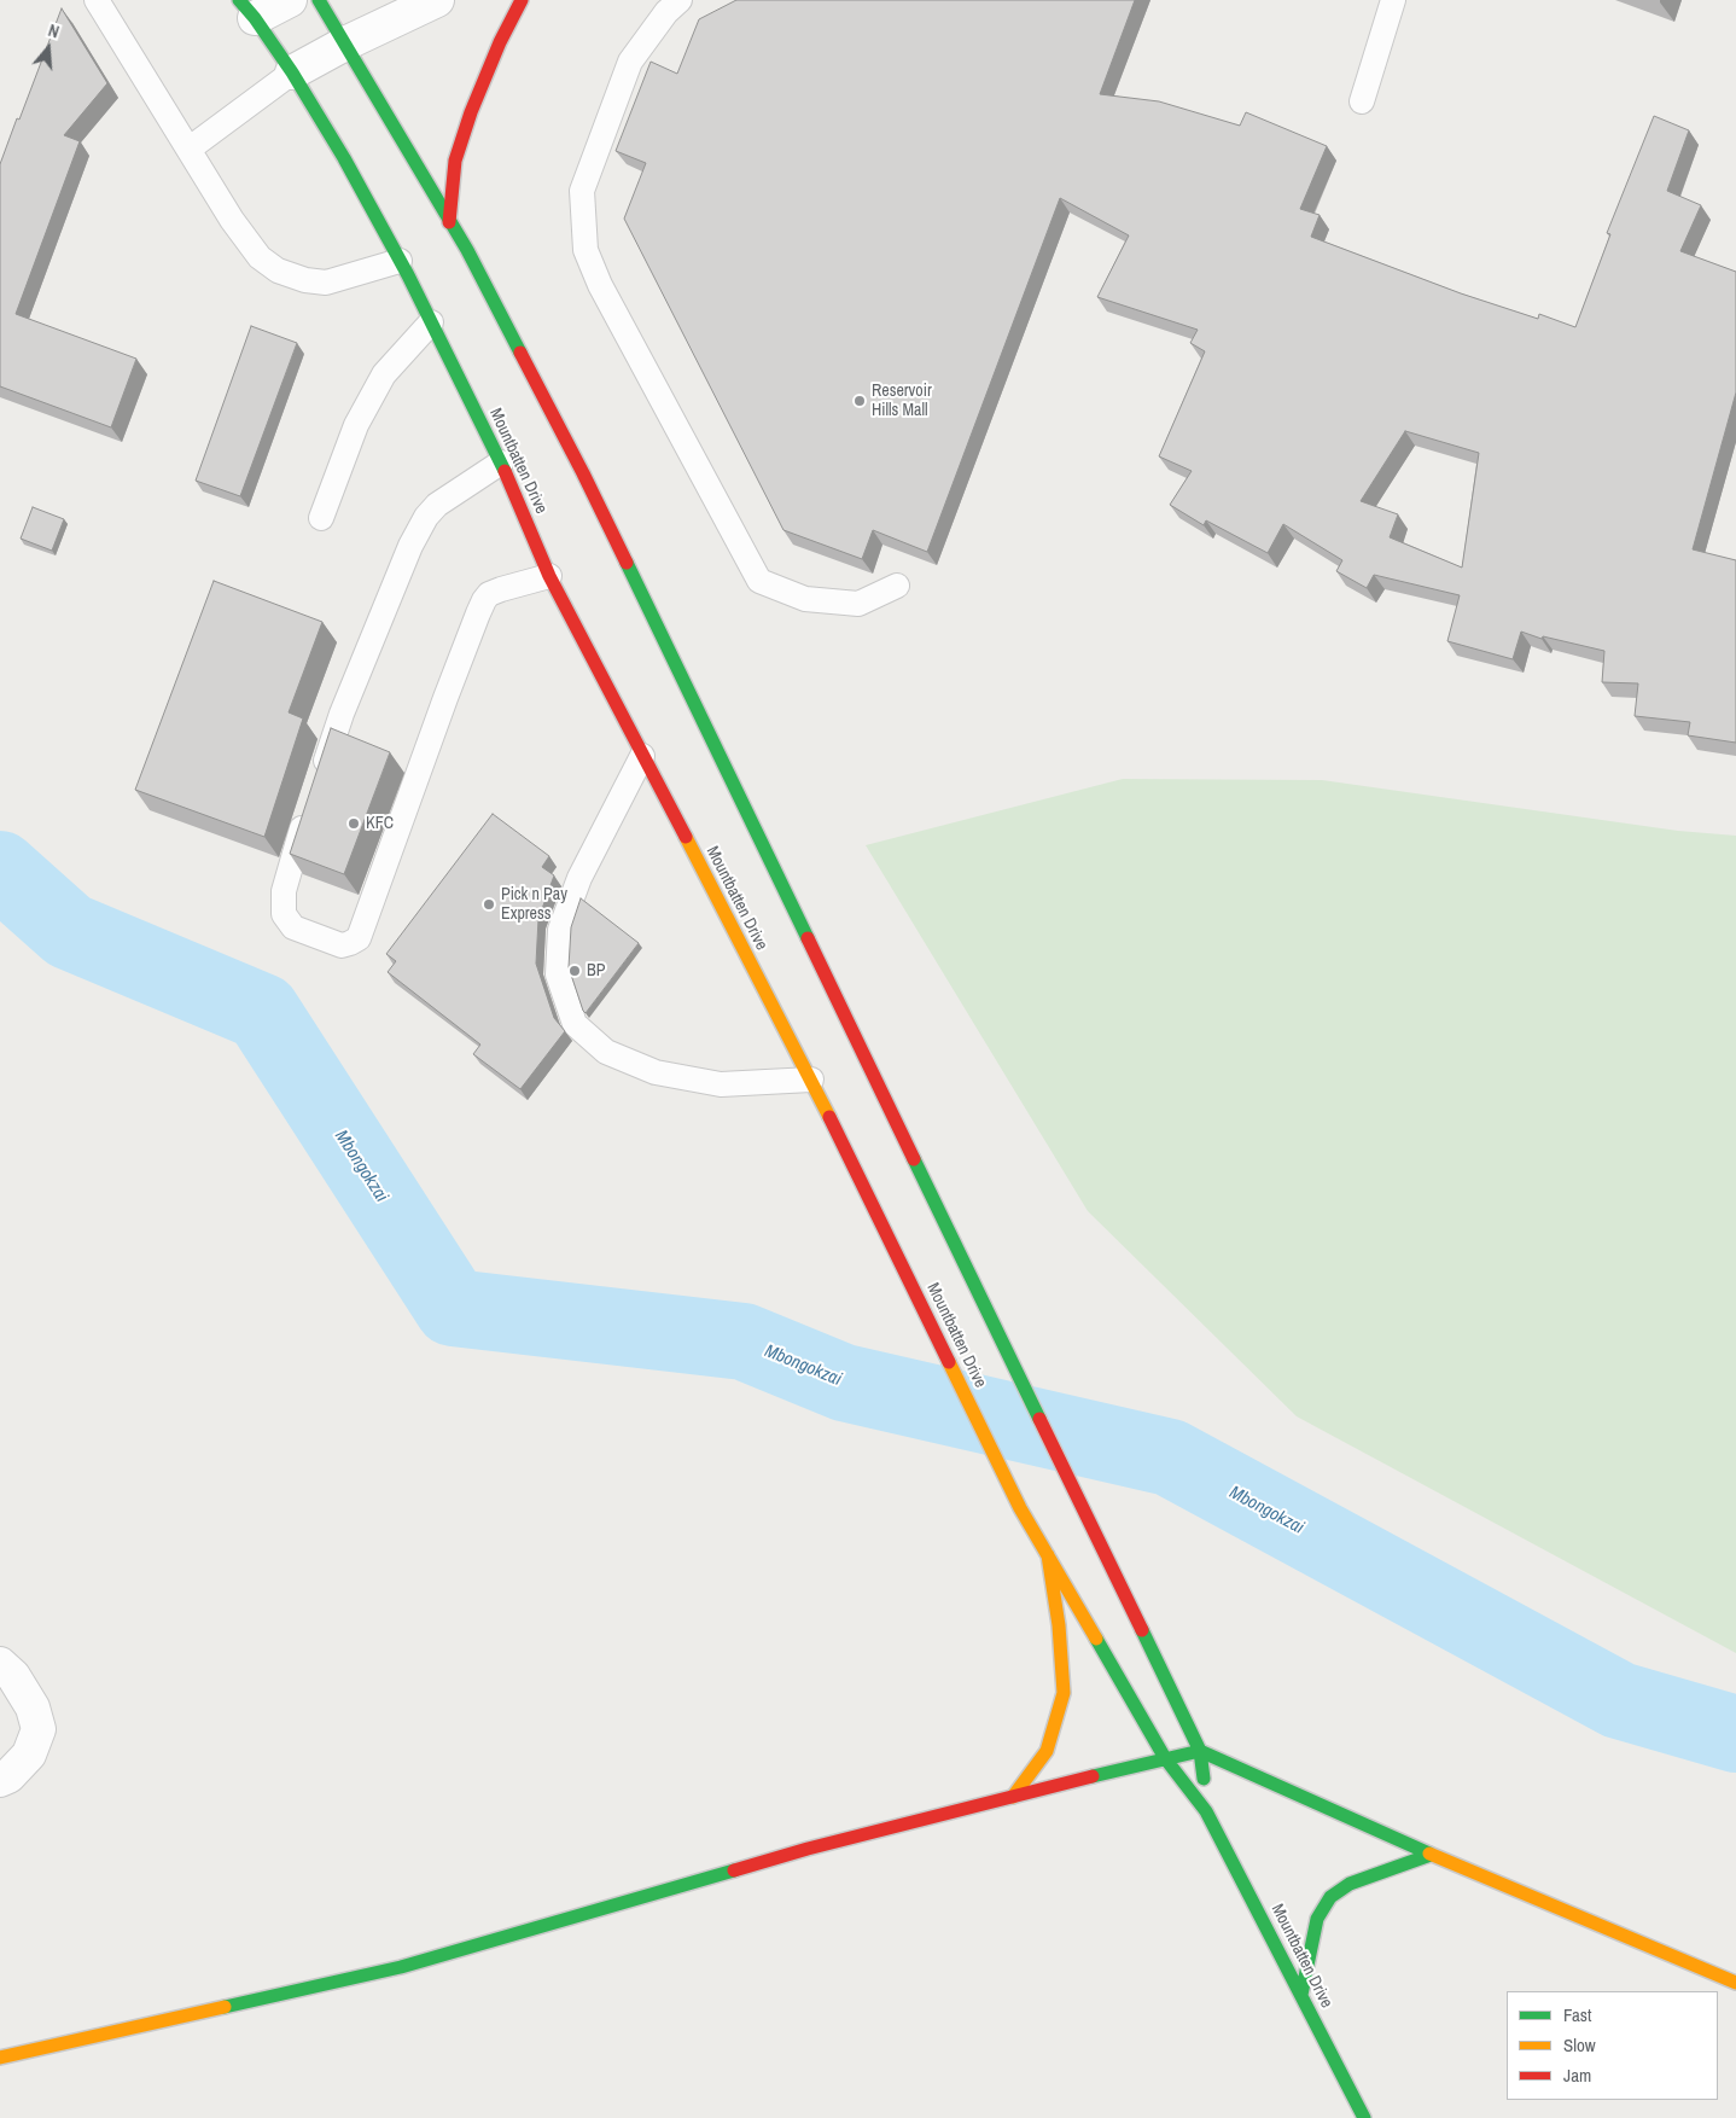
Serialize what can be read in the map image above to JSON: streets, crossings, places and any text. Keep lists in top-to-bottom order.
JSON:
{
  "streets": {
    "main road": ["Mountbatten Drive"]
  },
  "water": ["Mbongokzai"],
  "places": [
    "Reservoir Hills Mall",
    "KFC",
    "Pick n Pay Express",
    "BP"
  ],
  "legend": ["Fast", "Slow", "Jam"],
  "north": "top"
}
